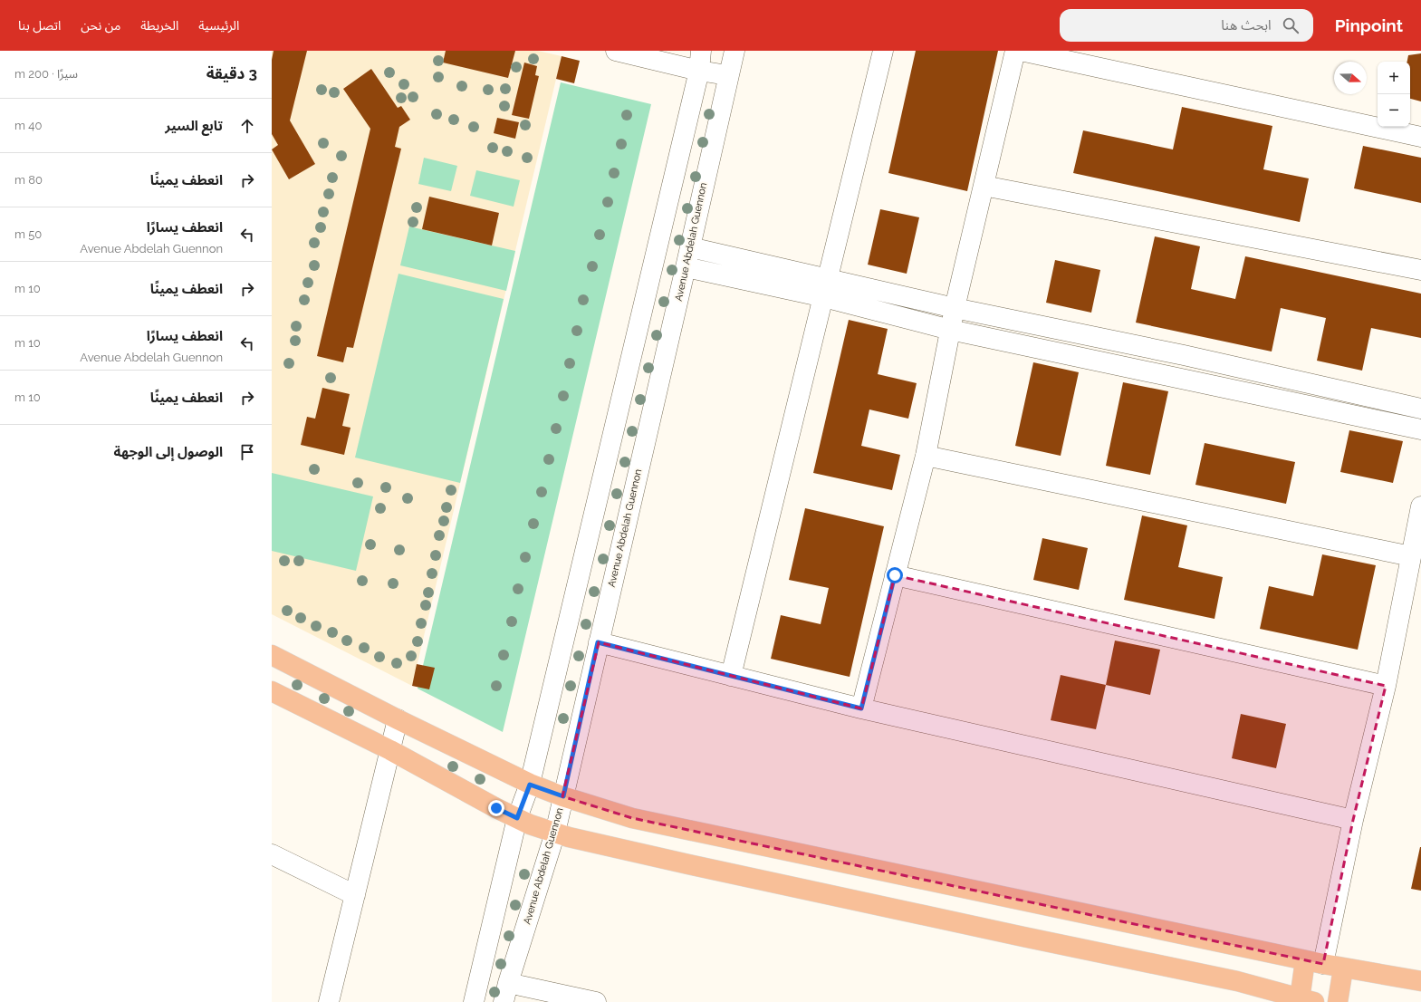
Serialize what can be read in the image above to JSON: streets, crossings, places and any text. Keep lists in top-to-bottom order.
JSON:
{
  "streets": {
    "street": ["Avenue Abdelah Guennon"]
  },
  "north": "right",
  "page": {
    "header": "Pinpoint",
    "search": "ابحث هنا",
    "nav": [
      "الرئيسية",
      "الخريطة",
      "من نحن",
      "اتصل بنا"
    ],
    "heading": ["3 دقيقة", "سيرًا · 200 m"],
    "map_buttons": ["+", "−"],
    "list": [
      ["تابع السير", "40 m"],
      ["انعطف يمينًا", "80 m"],
      ["انعطف يسارًا", "Avenue Abdelah Guennon", "50 m"],
      ["انعطف يمينًا", "10 m"],
      ["انعطف يسارًا", "Avenue Abdelah Guennon", "10 m"],
      ["انعطف يمينًا", "10 m"],
      "الوصول إلى الوجهة"
    ]
  }
}
